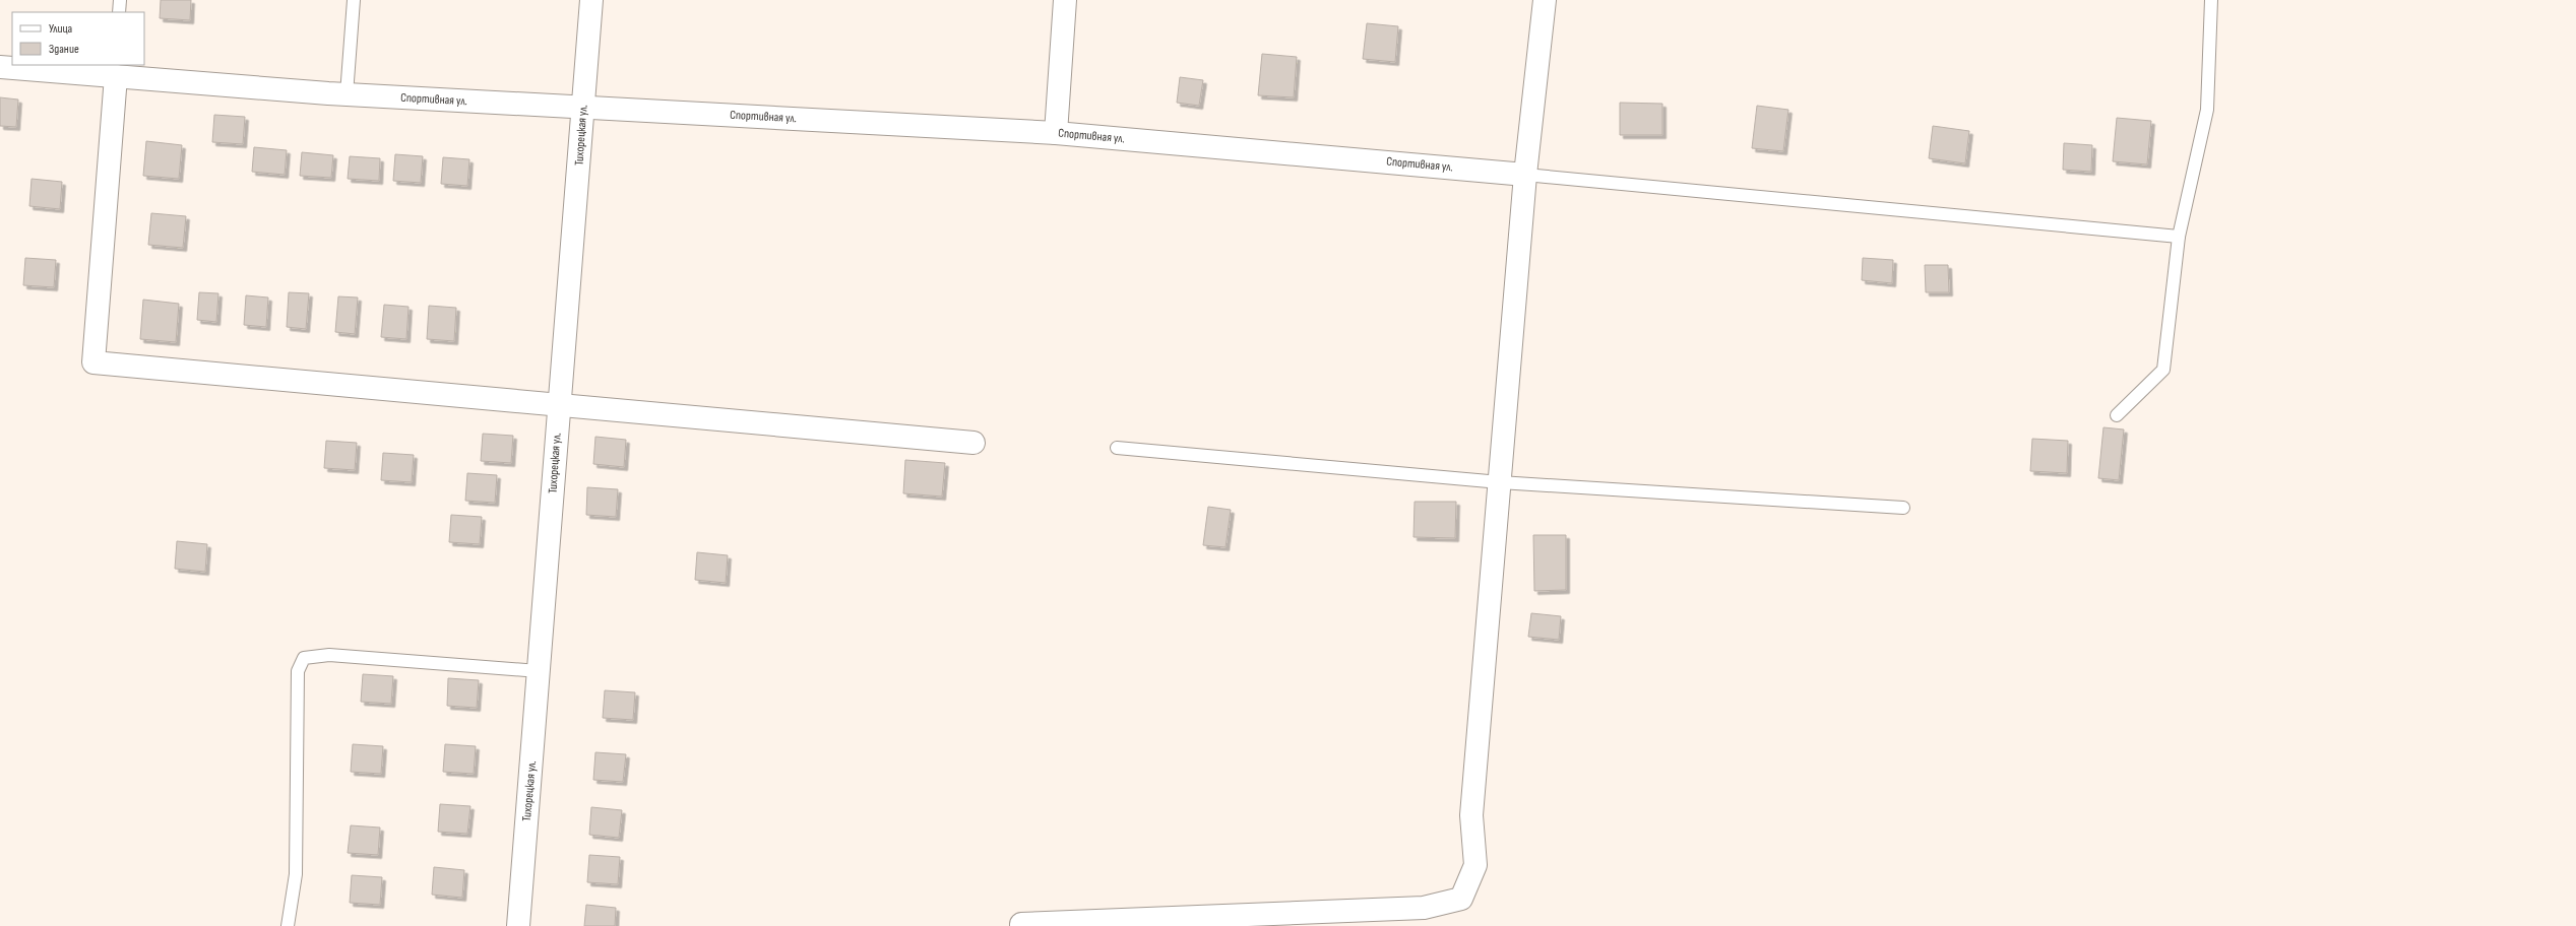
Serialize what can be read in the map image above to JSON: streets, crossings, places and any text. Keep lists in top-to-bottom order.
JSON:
{
  "streets": {
    "street": ["Спортивная ул.", "Тихорецкая ул."]
  },
  "crossings": [
    ["Спортивная ул.", "Тихорецкая ул."]
  ],
  "legend": ["Улица", "Здание"]
}
